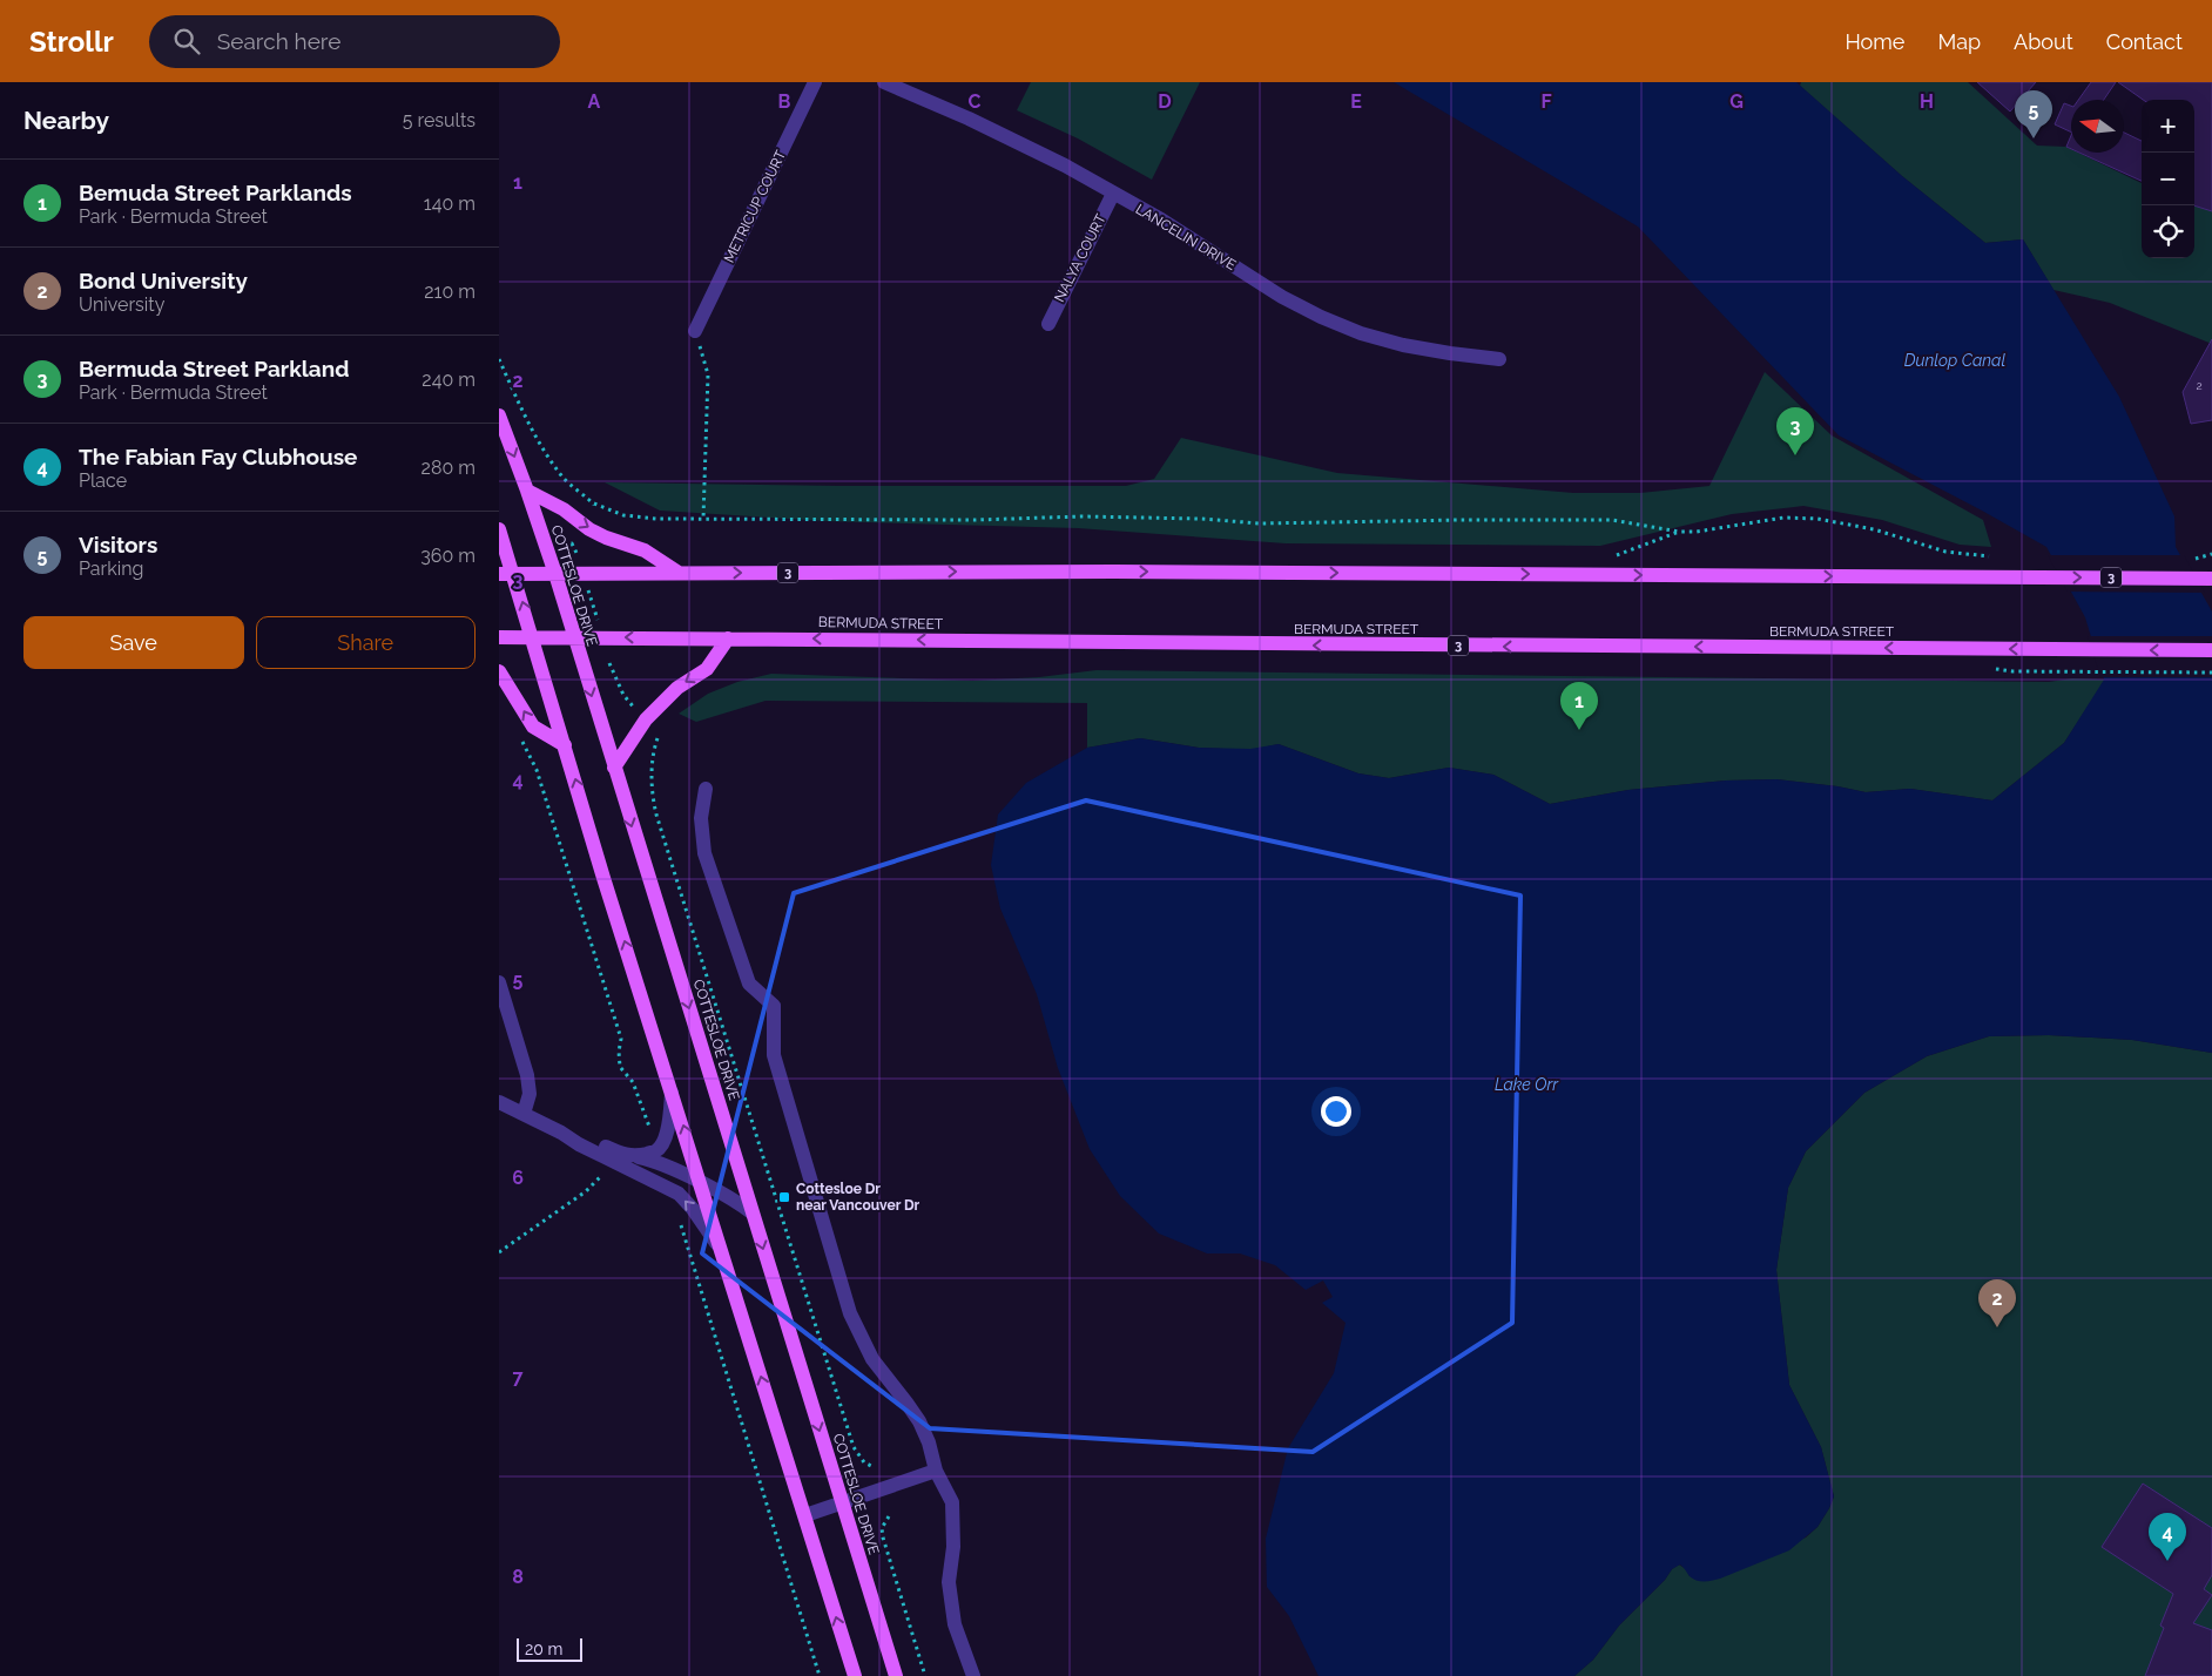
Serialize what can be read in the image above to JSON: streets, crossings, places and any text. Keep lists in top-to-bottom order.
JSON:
{
  "streets": {
    "main road": ["3", "COTTESLOE DRIVE", "BERMUDA STREET"],
    "street": ["METRICUP COURT", "LANCELIN DRIVE", "NALYA COURT"]
  },
  "crossings": [
    ["LANCELIN DRIVE", "NALYA COURT"],
    ["3", "COTTESLOE DRIVE"],
    ["COTTESLOE DRIVE", "BERMUDA STREET"]
  ],
  "water": ["Dunlop Canal", "Lake Orr"],
  "places": {
    "transit": ["Cottesloe Dr near Vancouver Dr"]
  },
  "house_numbers": ["2"],
  "scale_bar": "20 m",
  "north": "left",
  "page": {
    "header": "Strollr",
    "search": "Search here",
    "nav": [
      "Home",
      "Map",
      "About",
      "Contact"
    ],
    "heading": ["Nearby", "5 results"],
    "pins": [
      "5",
      "3",
      "1",
      "2",
      "4"
    ],
    "map_buttons": ["+", "−"],
    "list": [
      {
        "mark": "1",
        "name": "Bemuda Street Parklands",
        "note": "Park · Bermuda Street",
        "value": "140 m"
      },
      {
        "mark": "2",
        "name": "Bond University",
        "note": "University",
        "value": "210 m"
      },
      {
        "mark": "3",
        "name": "Bermuda Street Parkland",
        "note": "Park · Bermuda Street",
        "value": "240 m"
      },
      {
        "mark": "4",
        "name": "The Fabian Fay Clubhouse",
        "note": "Place",
        "value": "280 m"
      },
      {
        "mark": "5",
        "name": "Visitors",
        "note": "Parking",
        "value": "360 m"
      }
    ],
    "buttons": ["Save", "Share"],
    "scale": "20 m"
  },
  "grid": {
    "columns": [
      "A",
      "B",
      "C",
      "D",
      "E",
      "F",
      "G",
      "H"
    ],
    "rows": [
      "1",
      "2",
      "3",
      "4",
      "5",
      "6",
      "7",
      "8"
    ]
  }
}
